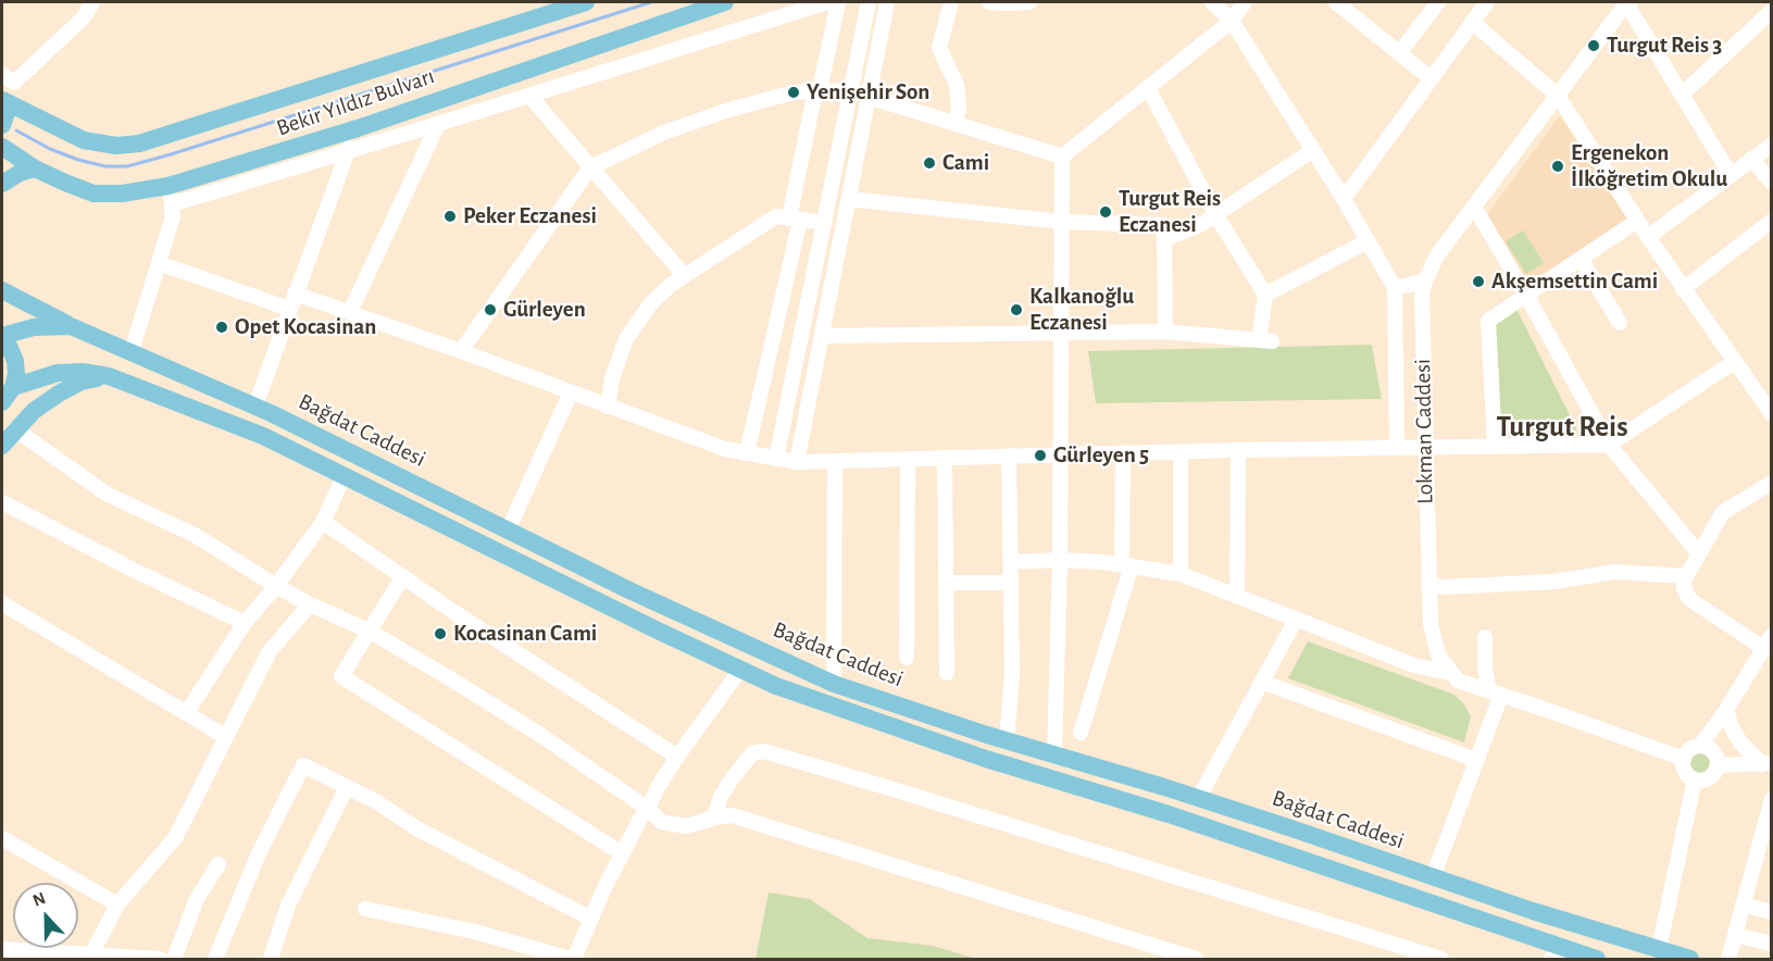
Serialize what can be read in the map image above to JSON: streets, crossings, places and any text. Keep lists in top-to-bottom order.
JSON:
{
  "streets": {
    "main road": ["Bekir Yıldız Bulvarı", "Bağdat Caddesi"],
    "street": ["Lokman Caddesi"]
  },
  "districts": ["Turgut Reis"],
  "places": [
    "Turgut Reis 3",
    "Yenişehir Son",
    "Cami",
    "Ergenekon İlköğretim Okulu",
    "Turgut Reis Eczanesi",
    "Peker Eczanesi",
    "Akşemsettin Cami",
    "Gürleyen",
    "Kalkanoğlu Eczanesi",
    "Opet Kocasinan",
    "Gürleyen 5",
    "Kocasinan Cami"
  ],
  "north": "top"
}
